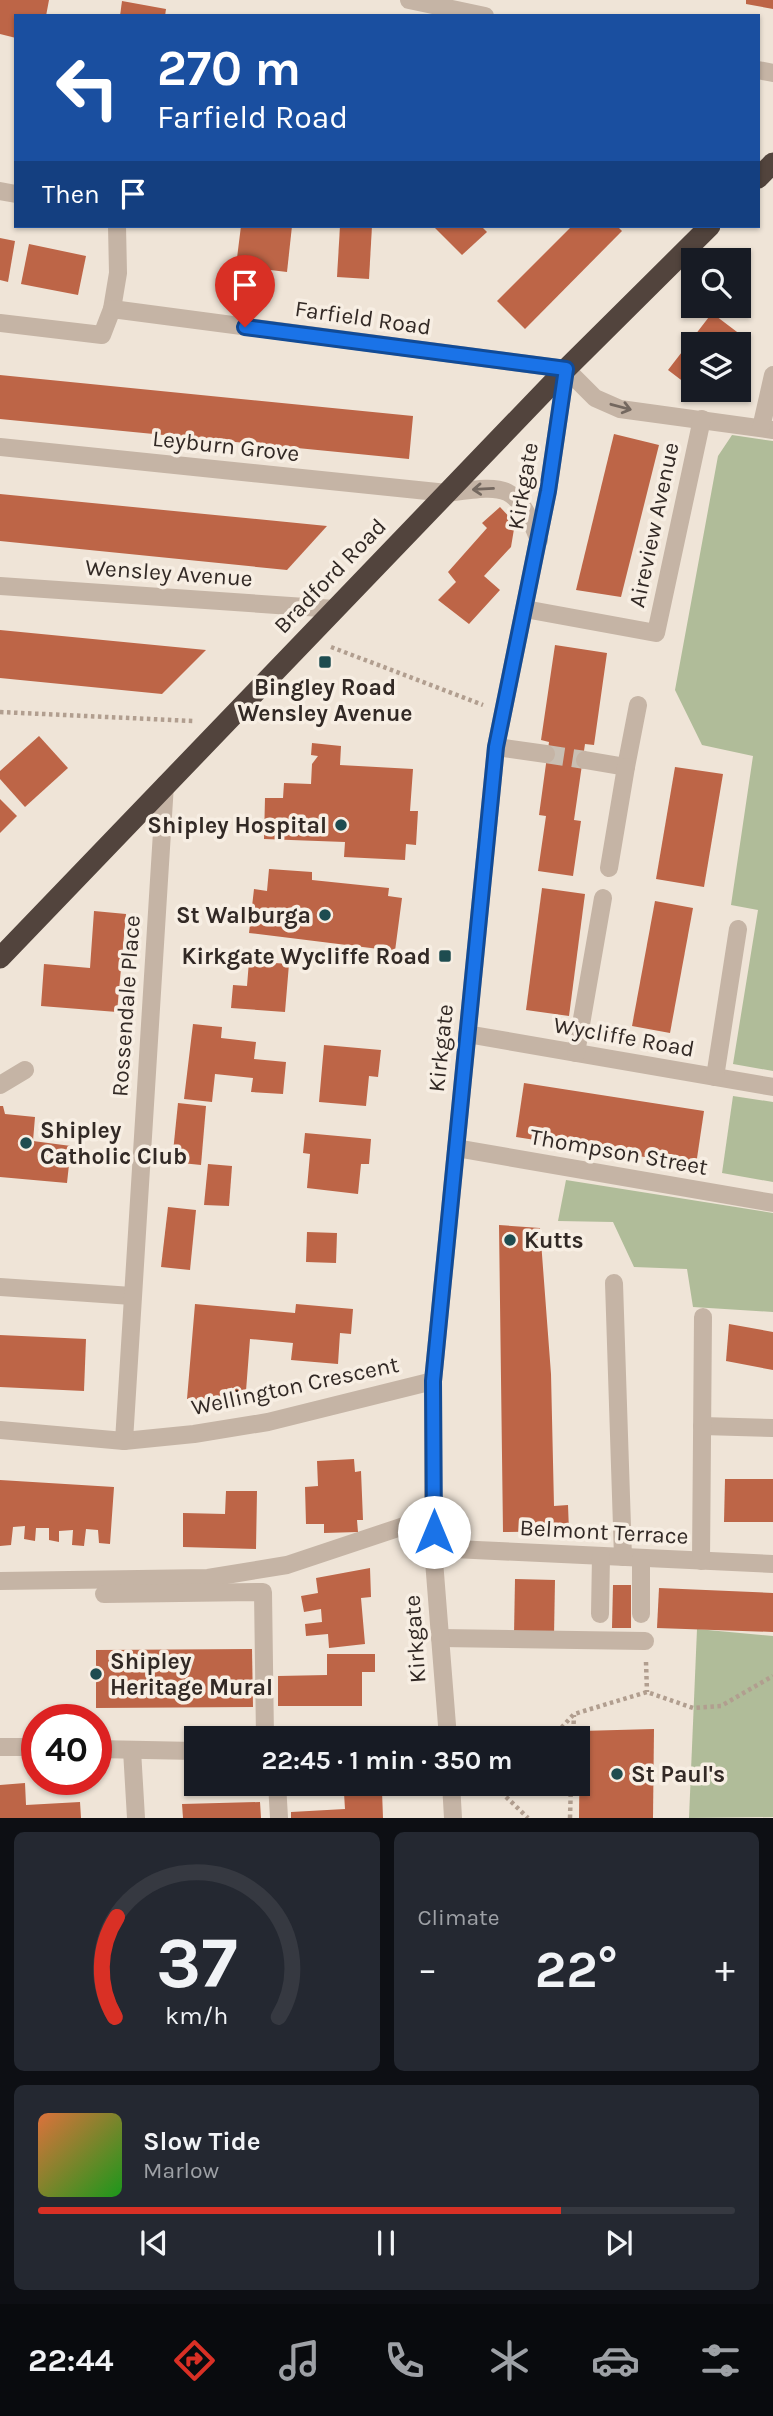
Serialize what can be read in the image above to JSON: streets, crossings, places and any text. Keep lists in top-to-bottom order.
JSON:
{
  "streets": {
    "highway": ["Bradford Road"],
    "street": [
      "Farfield Road",
      "Leyburn Grove",
      "Kirkgate",
      "Aireview Avenue",
      "Wensley Avenue",
      "Rossendale Place",
      "Wycliffe Road",
      "Thompson Street",
      "Wellington Crescent",
      "Belmont Terrace"
    ]
  },
  "crossings": [
    ["Farfield Road", "Kirkgate"],
    ["Farfield Road", "Bradford Road"],
    ["Leyburn Grove", "Kirkgate"],
    ["Leyburn Grove", "Bradford Road"],
    ["Kirkgate", "Aireview Avenue"],
    ["Kirkgate", "Bradford Road"],
    ["Kirkgate", "Wycliffe Road"],
    ["Kirkgate", "Thompson Street"],
    ["Kirkgate", "Wellington Crescent"],
    ["Kirkgate", "Belmont Terrace"],
    ["Wensley Avenue", "Bradford Road"],
    ["Bradford Road", "Rossendale Place"],
    ["Rossendale Place", "Wellington Crescent"]
  ],
  "places": {
    "transit": ["Bingley Road Wensley Avenue", "Kirkgate Wycliffe Road"],
    "other": [
      "Shipley Hospital",
      "St Walburga",
      "Shipley Catholic Club",
      "Kutts",
      "Shipley Heritage Mural",
      "St Paul's"
    ]
  },
  "page": {
    "turn": ["270 m", "Farfield Road"],
    "then": "Then",
    "limit": "40",
    "trip": "22:45 · 1 min · 350 m",
    "tile": "Climate",
    "heat": ["−", "22°", "+"],
    "song": ["Slow Tide", "Marlow"],
    "tabs": "22:44",
    "gauge": ["37", "km/h"]
  }
}
